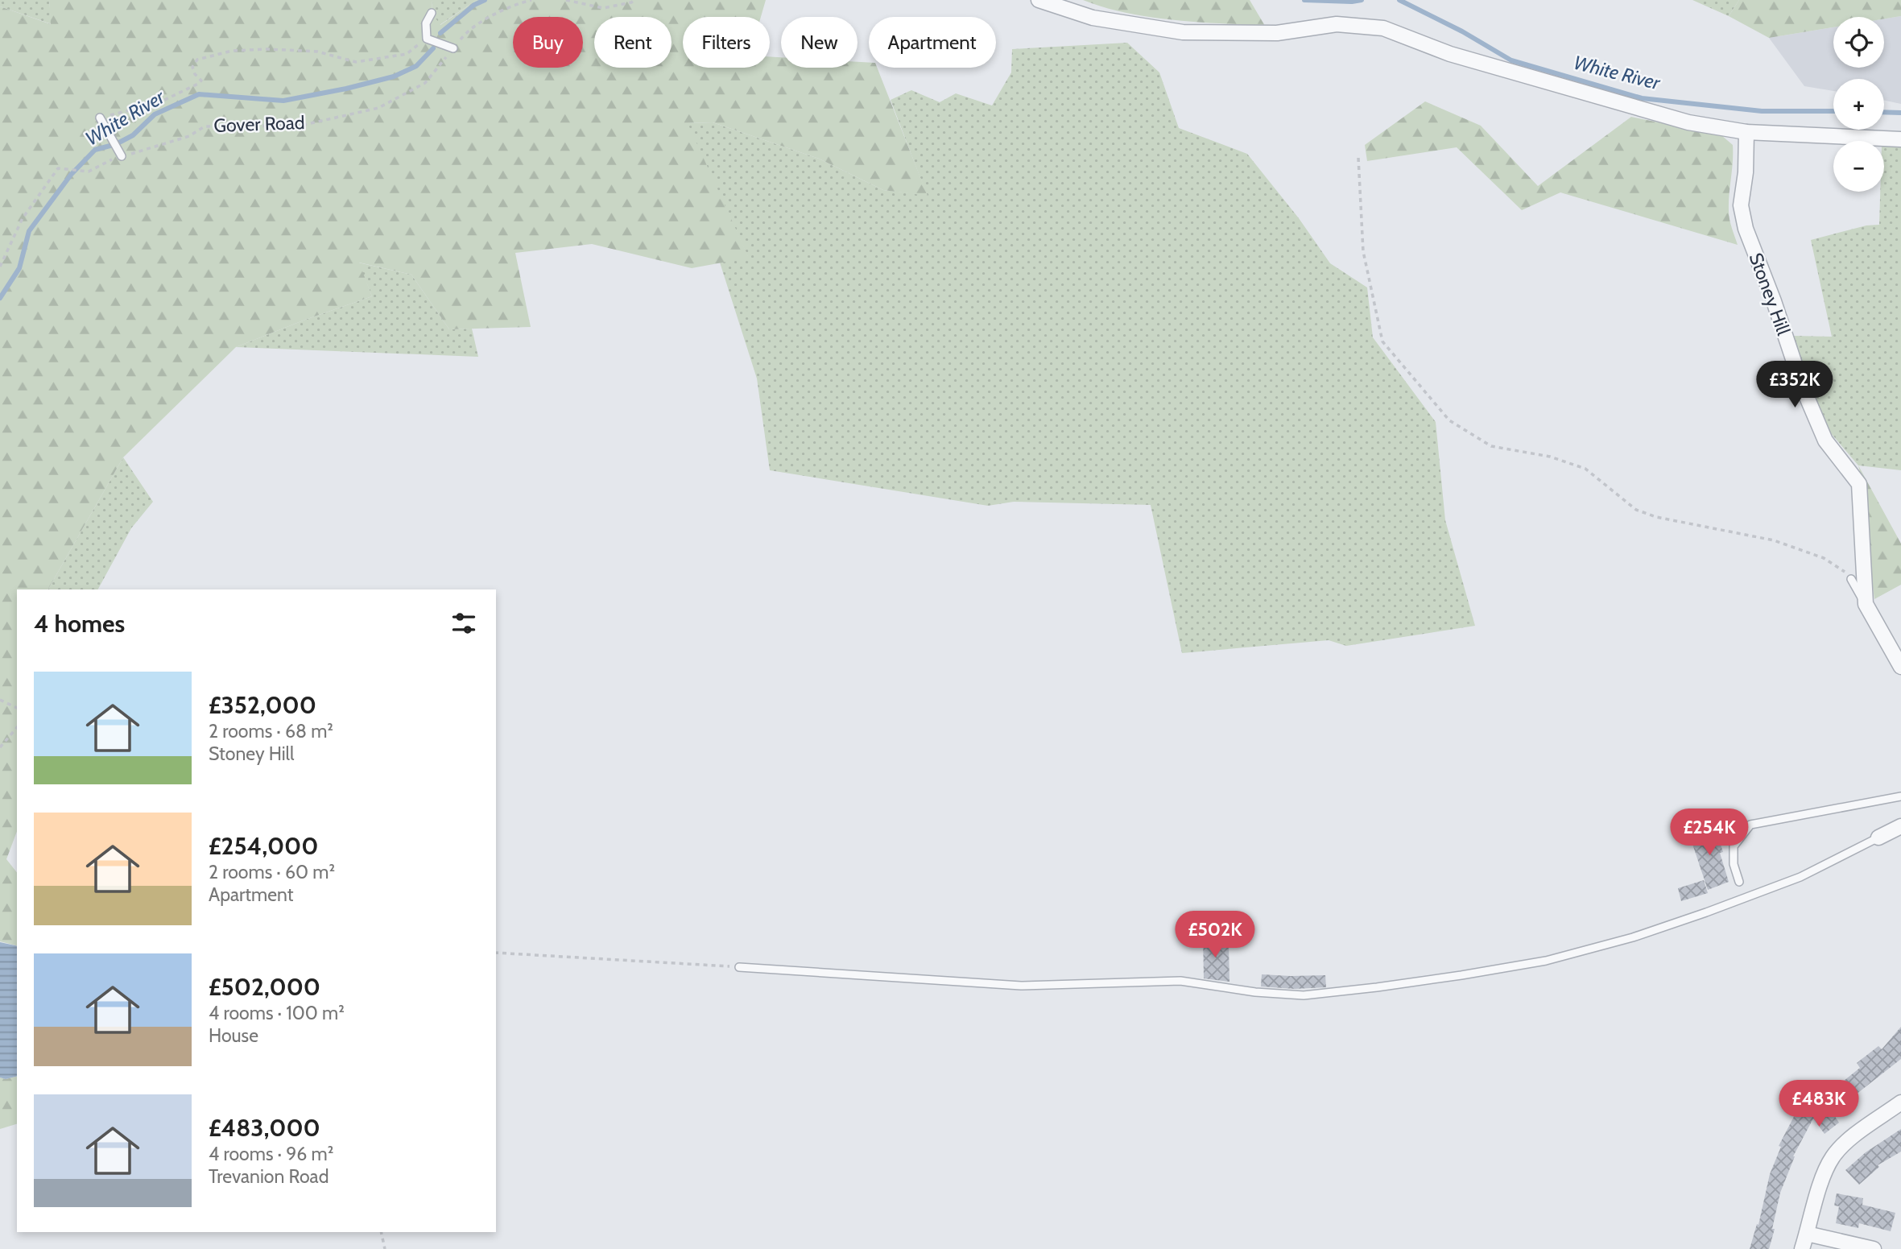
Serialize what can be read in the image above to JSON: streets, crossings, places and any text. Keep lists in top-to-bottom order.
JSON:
{
  "streets": {
    "street": ["Stoney Hill"],
    "path": ["Gover Road"]
  },
  "water": ["White River"],
  "page": {
    "map_buttons": ["+", "−"],
    "chip": [
      "Buy",
      "Rent",
      "Filters",
      "New",
      "Apartment"
    ],
    "price": [
      "£352K",
      "£254K",
      "£502K",
      "£483K"
    ],
    "heading": "4 homes",
    "list": [
      {
        "name": "£352,000",
        "note": "2 rooms · 68 m² · Stoney Hill"
      },
      {
        "name": "£254,000",
        "note": "2 rooms · 60 m² · Apartment"
      },
      {
        "name": "£502,000",
        "note": "4 rooms · 100 m² · House"
      },
      {
        "name": "£483,000",
        "note": "4 rooms · 96 m² · Trevanion Road"
      }
    ]
  }
}
